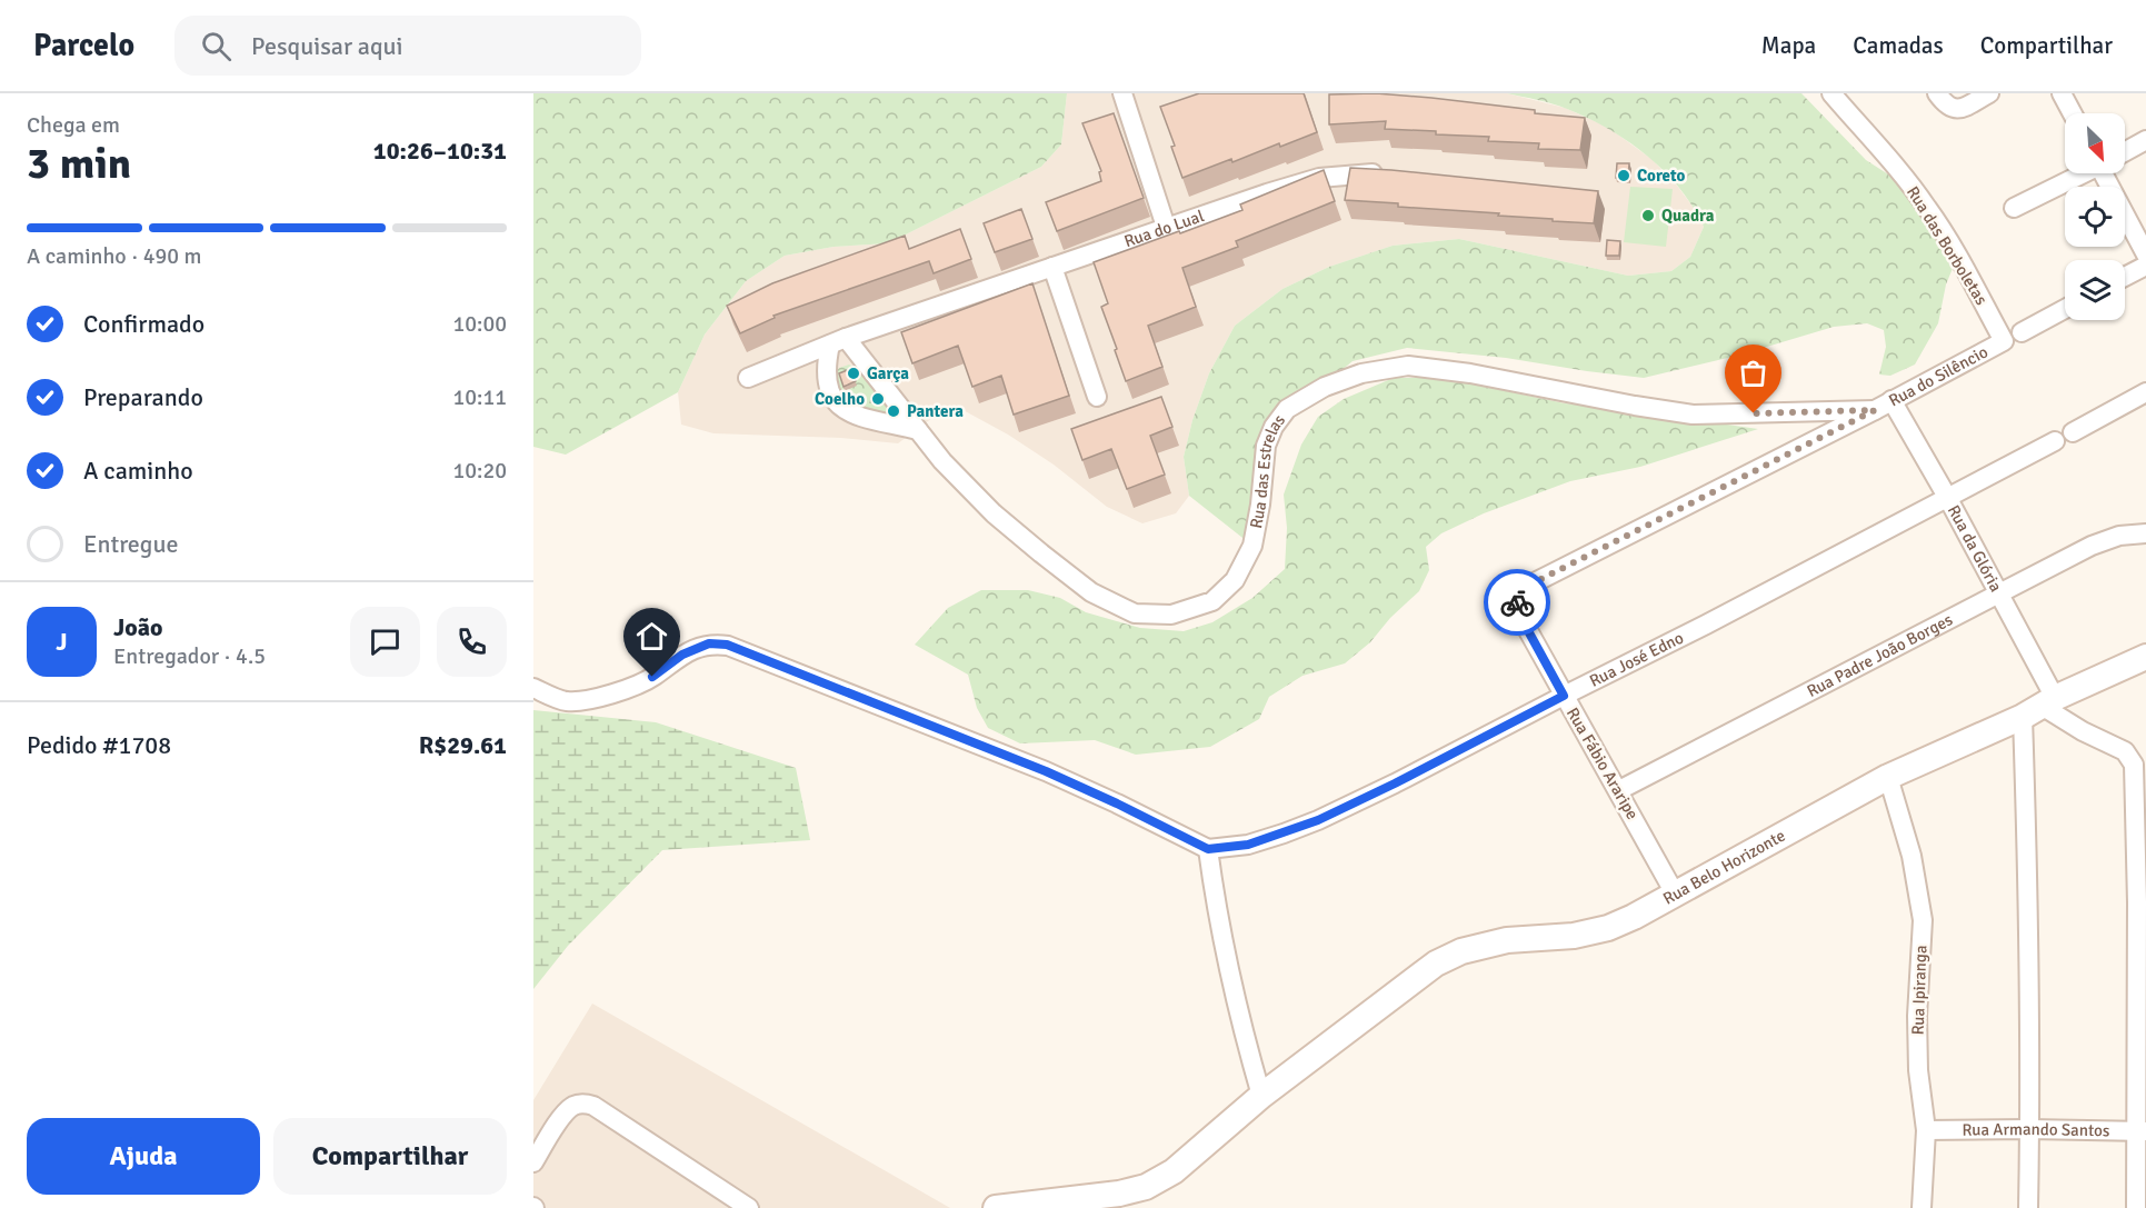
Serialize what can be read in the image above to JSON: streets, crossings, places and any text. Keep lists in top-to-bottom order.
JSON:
{
  "streets": {
    "street": [
      "Rua do Lual",
      "Rua das Borboletas",
      "Rua do Silêncio",
      "Rua das Estrelas",
      "Rua da Glória",
      "Rua Padre João Borges",
      "Rua José Edno",
      "Rua Fábio Araripe",
      "Rua Belo Horizonte",
      "Rua Ipiranga",
      "Rua Armando Santos"
    ]
  },
  "crossings": [
    ["Rua do Lual", "Rua das Estrelas"],
    ["Rua das Borboletas", "Rua do Silêncio"],
    ["Rua do Silêncio", "Rua das Estrelas"],
    ["Rua do Silêncio", "Rua da Glória"],
    ["Rua do Silêncio", "Rua Fábio Araripe"],
    ["Rua da Glória", "Rua Padre João Borges"],
    ["Rua da Glória", "Rua José Edno"],
    ["Rua da Glória", "Rua Belo Horizonte"],
    ["Rua da Glória", "Rua Armando Santos"],
    ["Rua Padre João Borges", "Rua Fábio Araripe"],
    ["Rua José Edno", "Rua Fábio Araripe"],
    ["Rua Fábio Araripe", "Rua Belo Horizonte"],
    ["Rua Belo Horizonte", "Rua Ipiranga"],
    ["Rua Ipiranga", "Rua Armando Santos"]
  ],
  "places": [
    "Coreto",
    "Quadra",
    "Garça",
    "Coelho",
    "Pantera"
  ],
  "north": "bottom right",
  "page": {
    "header": "Parcelo",
    "search": "Pesquisar aqui",
    "nav": ["Mapa", "Camadas", "Compartilhar"],
    "heading": ["3 min", "Chega em", "10:26–10:31"],
    "panel": [
      "João",
      "Entregador · 4.5",
      "Pedido #1708",
      "R$29.61"
    ],
    "bar": "A caminho · 490 m",
    "list": [
      ["Confirmado", "10:00"],
      ["Preparando", "10:11"],
      ["A caminho", "10:20"],
      "Entregue"
    ],
    "round": "J",
    "buttons": ["Ajuda", "Compartilhar"]
  }
}
